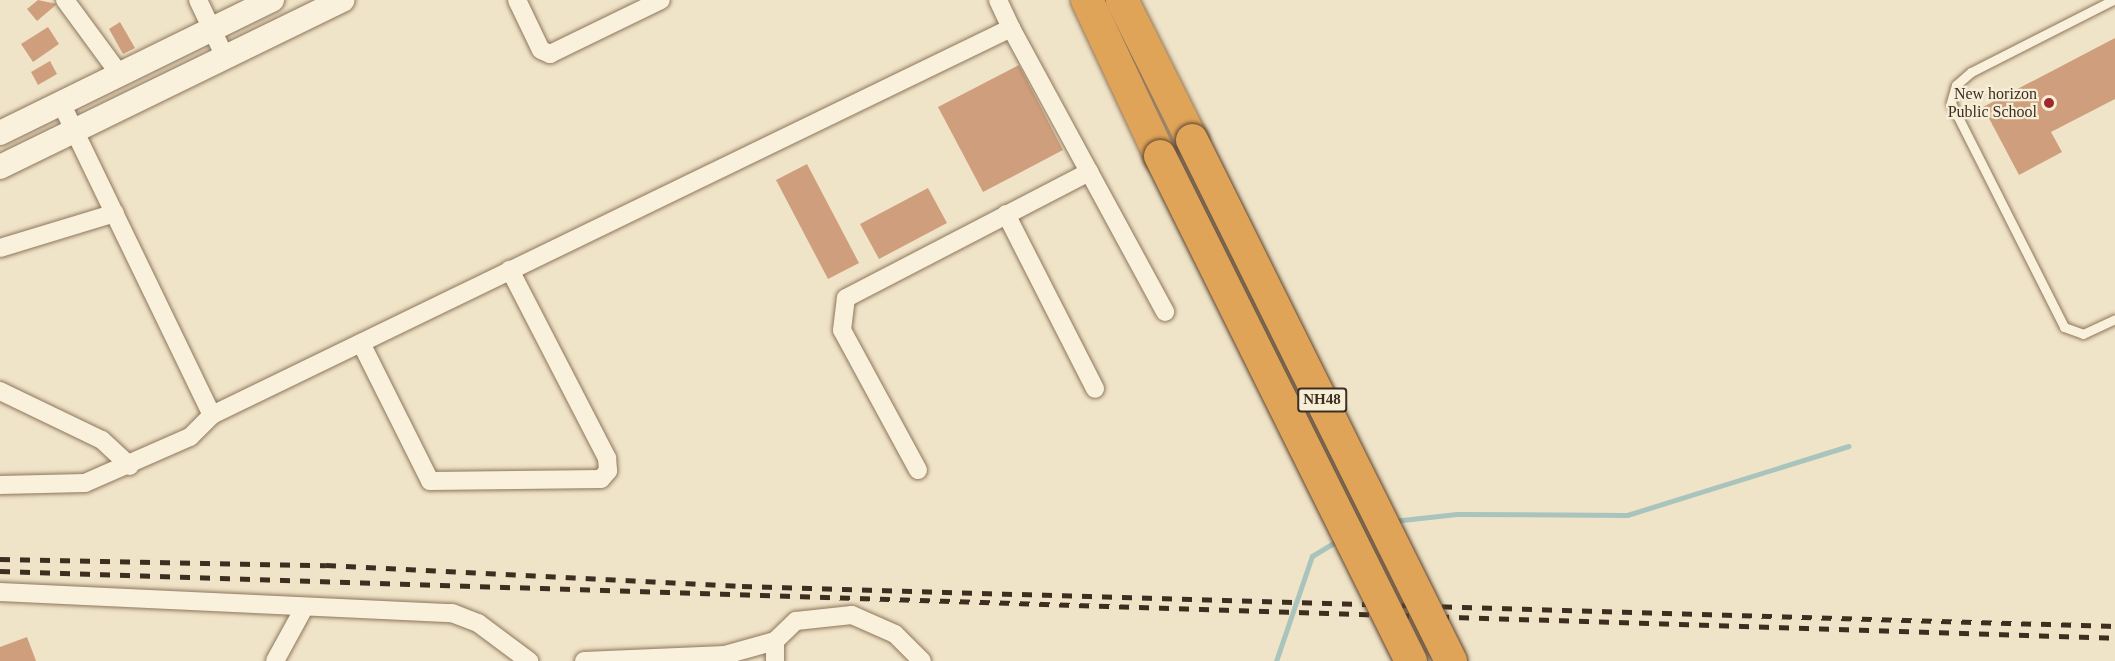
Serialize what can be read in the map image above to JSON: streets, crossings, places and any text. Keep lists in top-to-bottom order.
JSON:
{
  "streets": {
    "highway": ["NH48"]
  },
  "places": ["New horizon Public School"]
}
